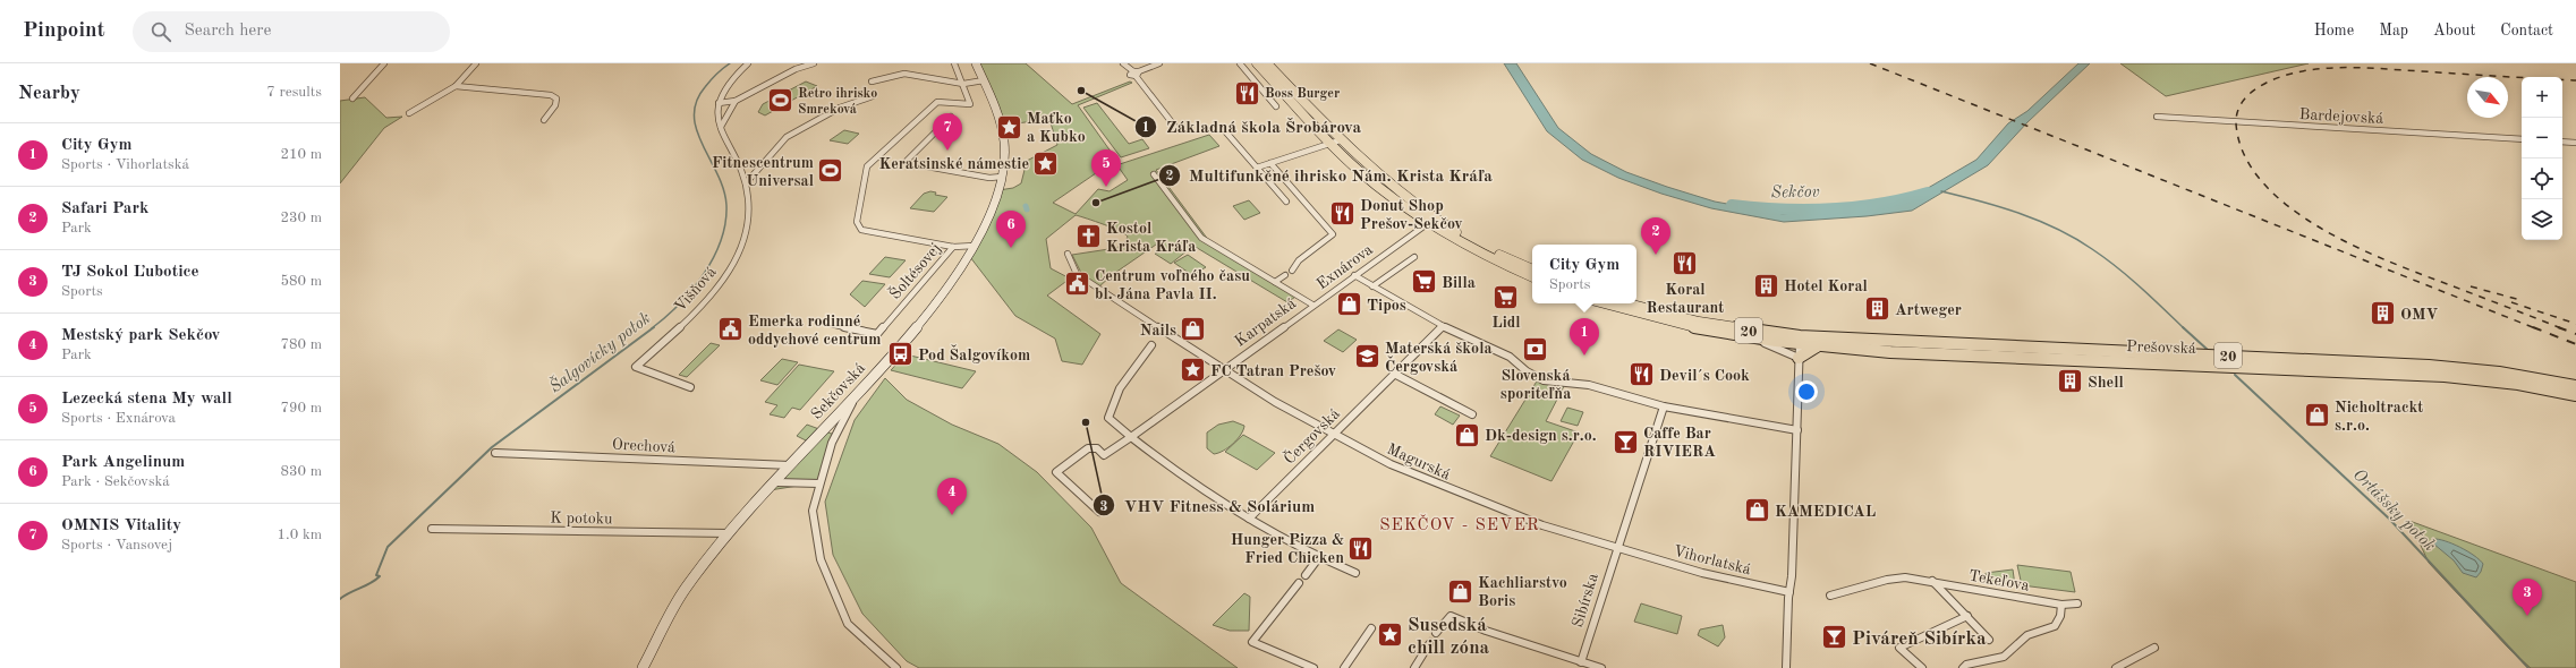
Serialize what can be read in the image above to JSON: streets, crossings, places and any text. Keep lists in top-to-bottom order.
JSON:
{
  "streets": {
    "main road": ["20", "Prešovská"],
    "street": [
      "Bardejovská",
      "Exnárova",
      "Šoltésovej",
      "Višňová",
      "Karpatská",
      "Sekčovská",
      "Čergovská",
      "Orechová",
      "Magurská",
      "K potoku",
      "Vihorlatská",
      "Tekeľova",
      "Sibírska"
    ]
  },
  "crossings": [
    ["Exnárova", "Karpatská"],
    ["Karpatská", "Magurská"],
    ["20", "Prešovská"],
    ["Sekčovská", "Orechová"],
    ["Sekčovská", "K potoku"],
    ["Čergovská", "Magurská"],
    ["Magurská", "Vihorlatská"],
    ["Magurská", "Sibírska"],
    ["Vihorlatská", "Sibírska"]
  ],
  "districts": ["SEKČOV - SEVER"],
  "water": ["Sekčov", "Šalgovícky potok", "Ortášsky potok"],
  "places": {
    "other": ["Základná škola Šrobárova", "Multifunkčné ihrisko Nám. Krista Kráľa", "VHV Fitness & Solárium"],
    "restaurant": [
      "Boss Burger",
      "Donut Shop Prešov-Sekčov",
      "Koral Restaurant",
      "Devil´s Cook",
      "Hunger Pizza & Fried Chicken"
    ],
    "sports": ["Retro ihrisko Smreková", "Fitnescentrum Universal"],
    "place": [
      "Maťko a Kubko",
      "Keratsinské námestie",
      "FC Tatran Prešov",
      "Susedská chill zóna"
    ],
    "church": ["Kostol Krista Kráľa"],
    "supermarket": ["Billa", "Lidl"],
    "public building": ["Centrum voľného času bl. Jána Pavla II.", "Emerka rodinné oddychové centrum"],
    "building": [
      "Hotel Koral",
      "Artweger",
      "OMV",
      "Shell"
    ],
    "shop": [
      "Tipos",
      "Nails",
      "Nicholtrackt s.r.o.",
      "Dk-design s.r.o.",
      "KAMEDICAL",
      "Kachliarstvo Boris"
    ],
    "bank": ["Slovenská sporiteľňa"],
    "bus stop": ["Pod Šalgovíkom"],
    "school or university": ["Materská škola Čergovská"],
    "bar": ["Caffe Bar RIVIERA", "Piváreň Sibírka"]
  },
  "north": "bottom right",
  "page": {
    "header": "Pinpoint",
    "search": "Search here",
    "nav": [
      "Home",
      "Map",
      "About",
      "Contact"
    ],
    "heading": ["Nearby", "7 results"],
    "map_buttons": ["+", "−"],
    "pins": [
      "7",
      "5",
      "6",
      "2",
      "1",
      "4",
      "3"
    ],
    "list": [
      {
        "mark": "1",
        "name": "City Gym",
        "note": "Sports · Vihorlatská",
        "value": "210 m"
      },
      {
        "mark": "2",
        "name": "Safari Park",
        "note": "Park",
        "value": "230 m"
      },
      {
        "mark": "3",
        "name": "TJ Sokol Ľubotice",
        "note": "Sports",
        "value": "580 m"
      },
      {
        "mark": "4",
        "name": "Mestský park Sekčov",
        "note": "Park",
        "value": "780 m"
      },
      {
        "mark": "5",
        "name": "Lezecká stena My wall",
        "note": "Sports · Exnárova",
        "value": "790 m"
      },
      {
        "mark": "6",
        "name": "Park Angelinum",
        "note": "Park · Sekčovská",
        "value": "830 m"
      },
      {
        "mark": "7",
        "name": "OMNIS Vitality",
        "note": "Sports · Vansovej",
        "value": "1.0 km"
      }
    ],
    "popup": ["City Gym", "Sports"]
  }
}
